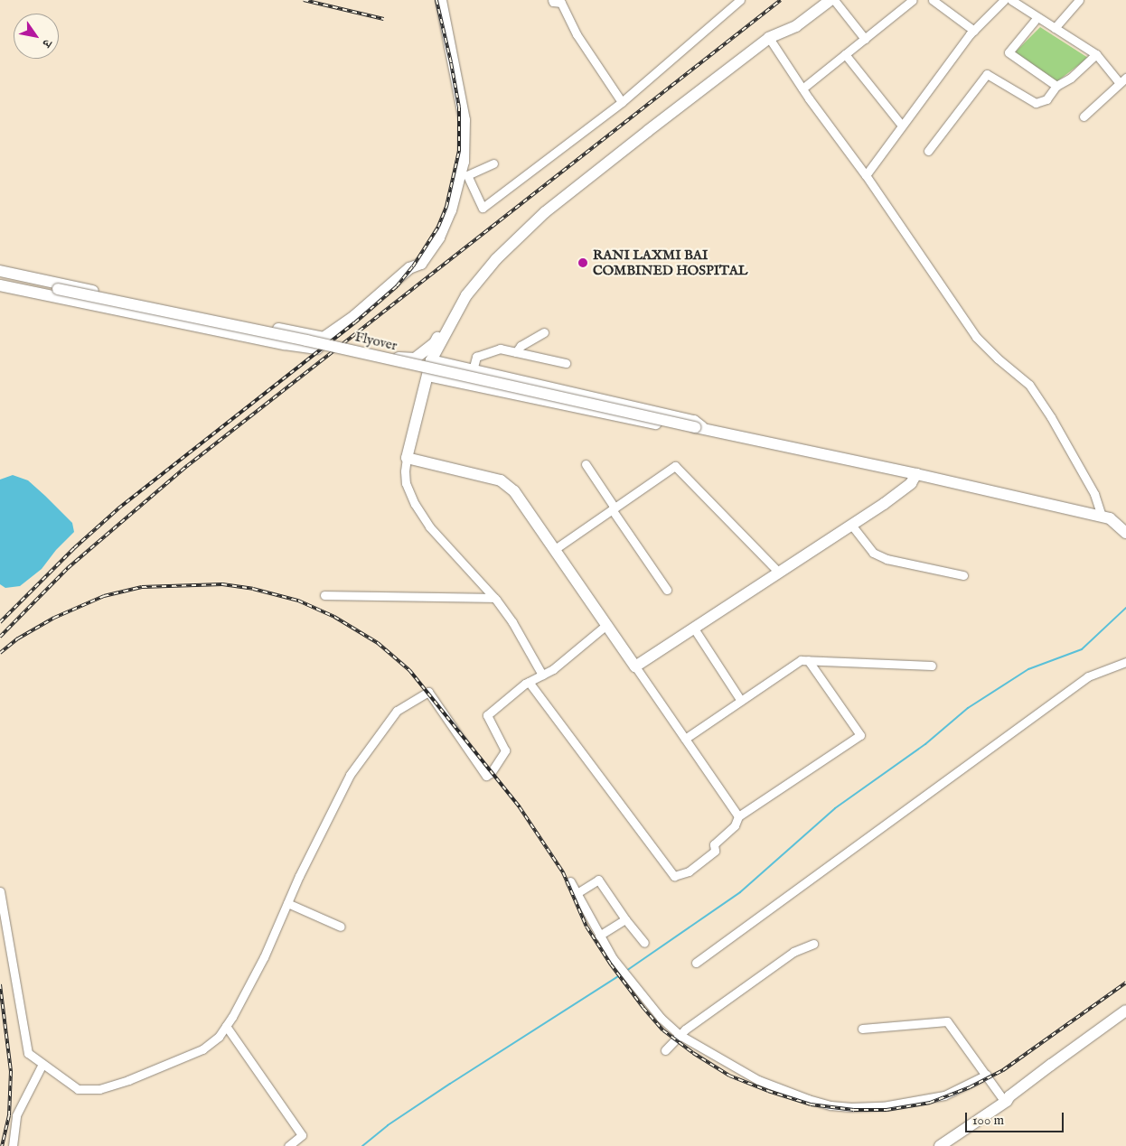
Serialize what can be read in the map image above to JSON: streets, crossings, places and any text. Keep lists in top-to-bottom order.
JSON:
{
  "streets": {
    "street": ["Flyover"]
  },
  "places": ["RANI LAXMI BAI COMBINED HOSPITAL"],
  "scale_bar": "100 m",
  "north": "bottom right"
}
